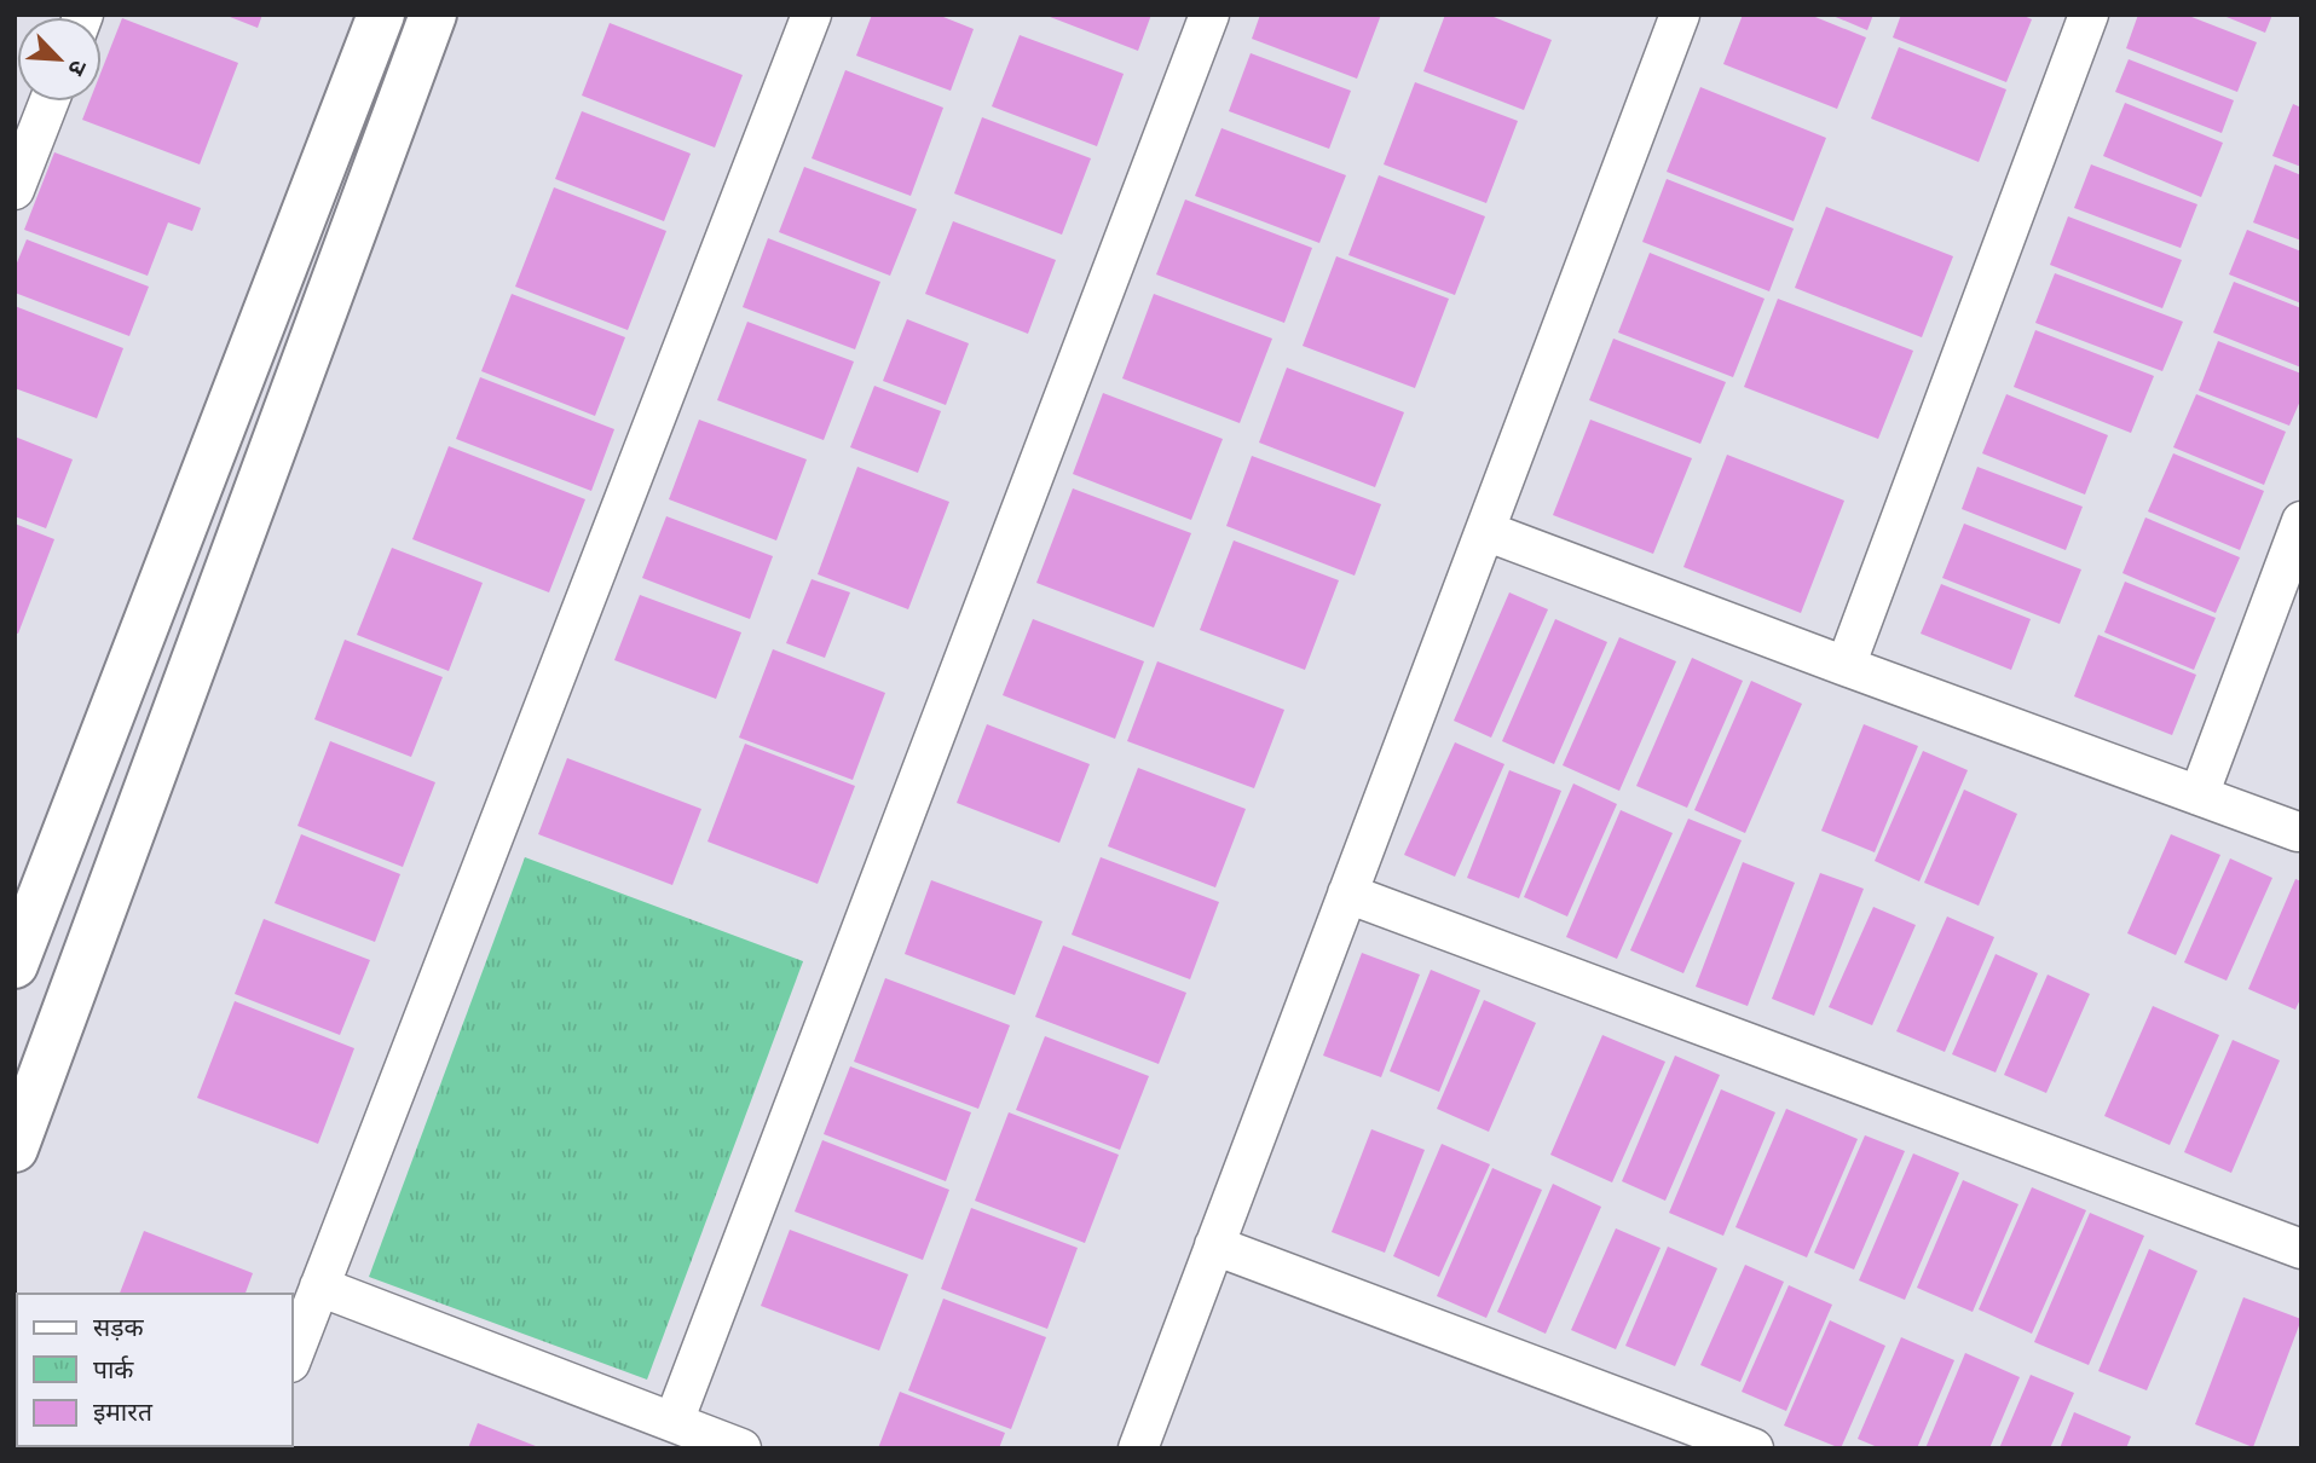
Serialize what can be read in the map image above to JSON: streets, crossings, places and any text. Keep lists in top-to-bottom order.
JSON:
{
  "legend": ["सड़क", "पार्क", "इमारत"],
  "north": "bottom right"
}
